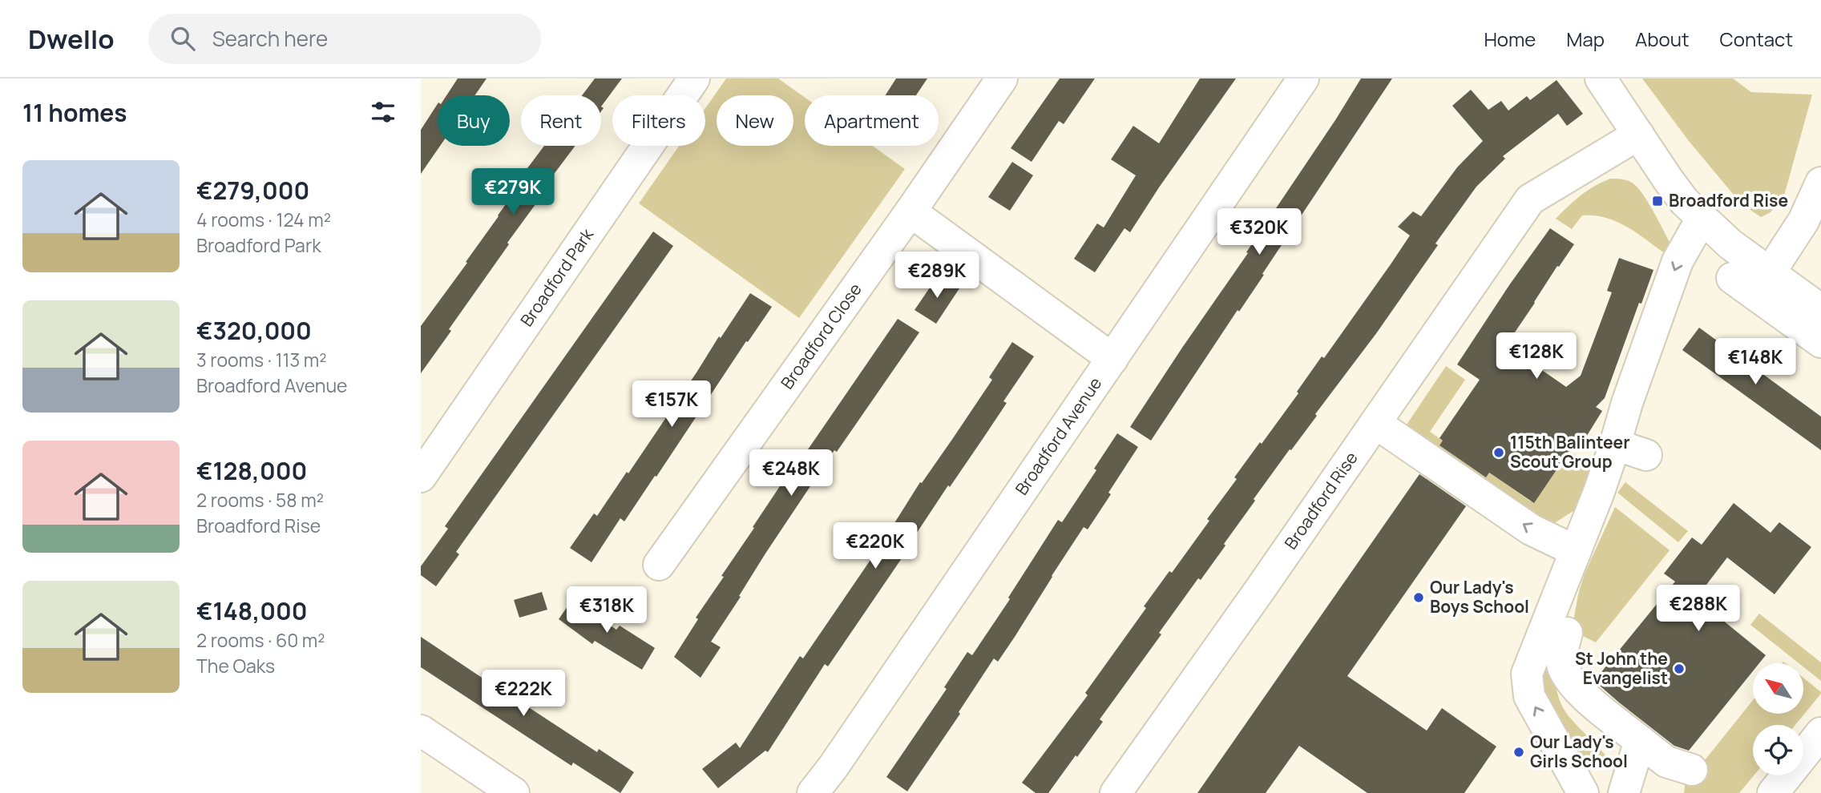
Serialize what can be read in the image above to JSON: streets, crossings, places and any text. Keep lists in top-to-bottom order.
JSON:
{
  "streets": {
    "street": [
      "Broadford Park",
      "Broadford Close",
      "Broadford Avenue",
      "Broadford Rise"
    ]
  },
  "places": {
    "transit": ["Broadford Rise"],
    "other": [
      "115th Balinteer Scout Group",
      "Our Lady's Boys School",
      "St John the Evangelist",
      "Our Lady's Girls School"
    ]
  },
  "north": "top left",
  "page": {
    "header": "Dwello",
    "search": "Search here",
    "nav": [
      "Home",
      "Map",
      "About",
      "Contact"
    ],
    "heading": "11 homes",
    "chip": [
      "Buy",
      "Rent",
      "Filters",
      "New",
      "Apartment"
    ],
    "list": [
      {
        "name": "€279,000",
        "note": "4 rooms · 124 m² · Broadford Park"
      },
      {
        "name": "€320,000",
        "note": "3 rooms · 113 m² · Broadford Avenue"
      },
      {
        "name": "€128,000",
        "note": "2 rooms · 58 m² · Broadford Rise"
      },
      {
        "name": "€148,000",
        "note": "2 rooms · 60 m² · The Oaks"
      }
    ],
    "price": [
      "€279K",
      "€320K",
      "€289K",
      "€128K",
      "€148K",
      "€157K",
      "€248K",
      "€220K",
      "€288K",
      "€318K",
      "€222K"
    ]
  }
}
